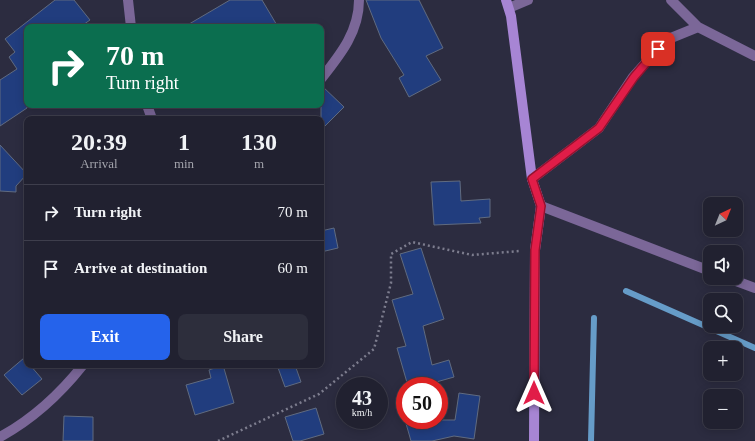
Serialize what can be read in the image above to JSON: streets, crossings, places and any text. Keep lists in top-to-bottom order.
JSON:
{
  "north": "top right",
  "page": {
    "turn": ["70 m", "Turn right"],
    "eta": [
      "20:39",
      "Arrival",
      "1",
      "min",
      "130",
      "m"
    ],
    "list": [
      {
        "name": "Turn right",
        "value": "70 m"
      },
      {
        "name": "Arrive at destination",
        "value": "60 m"
      }
    ],
    "map_buttons": ["+", "−"],
    "buttons": ["Exit", "Share"],
    "speed": "43 km/h",
    "limit": "50"
  }
}
